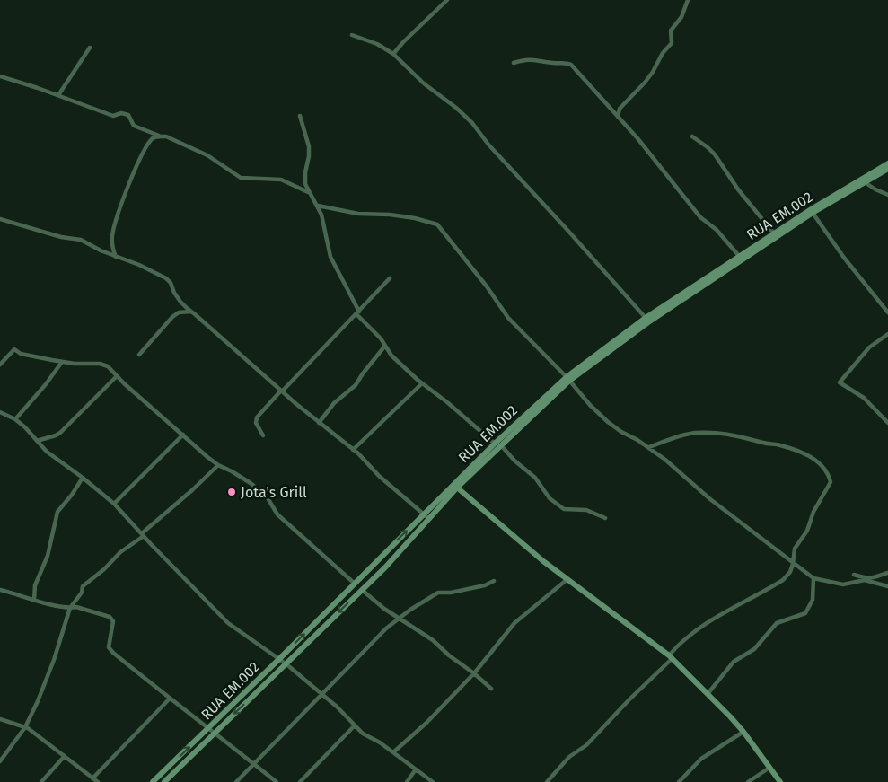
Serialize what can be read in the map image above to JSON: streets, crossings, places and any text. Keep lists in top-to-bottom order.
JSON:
{
  "streets": {
    "street": ["RUA EM.002"]
  },
  "places": ["Jota's Grill"]
}
